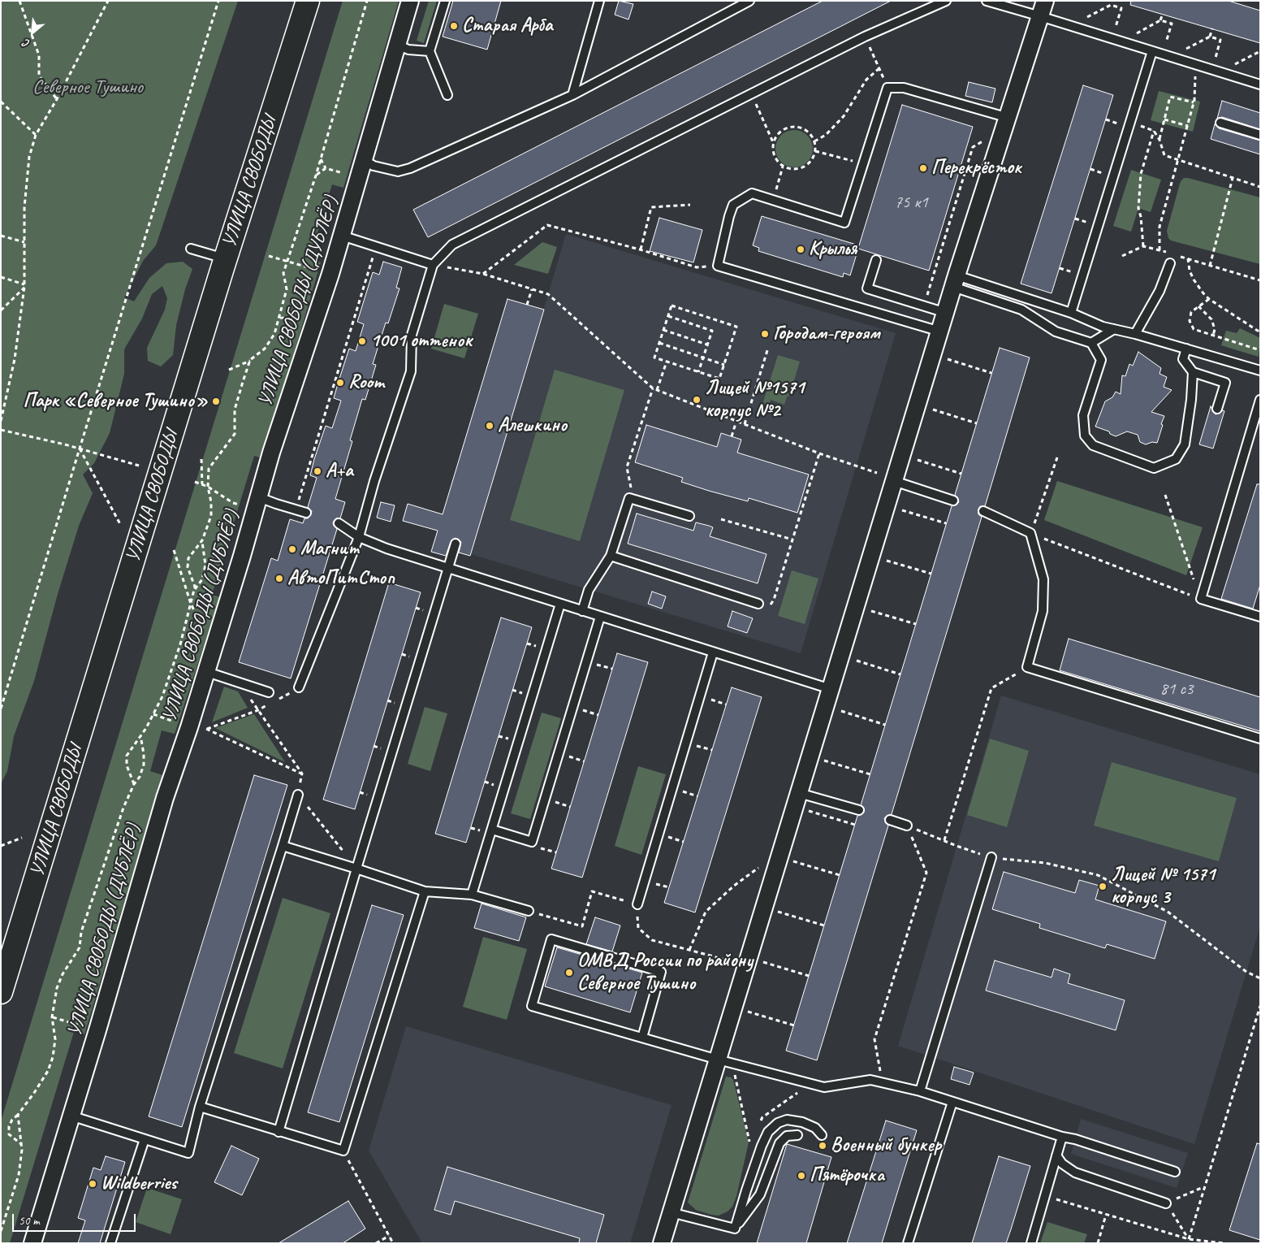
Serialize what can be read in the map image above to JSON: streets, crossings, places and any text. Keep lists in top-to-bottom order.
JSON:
{
  "streets": {
    "main road": ["УЛИЦА СВОБОДЫ"],
    "street": ["УЛИЦА СВОБОДЫ (ДУБЛЁР)"]
  },
  "parks": ["Северное Тушино"],
  "places": [
    "Старая Арба",
    "Перекрёсток",
    "Крылья",
    "Городам-героям",
    "1001 оттенок",
    "Room",
    "Лицей №1571 корпус №2",
    "Парк «Северное Тушино»",
    "Алешкино",
    "А+а",
    "Магнит",
    "АвтоПитСтоп",
    "Лицей № 1571 корпус 3",
    "ОМВД России по району Северное Тушино",
    "Военный бункер",
    "Пятёрочка",
    "Wildberries"
  ],
  "house_numbers": ["75 к1", "81 с3"],
  "scale_bar": "50 m",
  "north": "bottom left"
}
